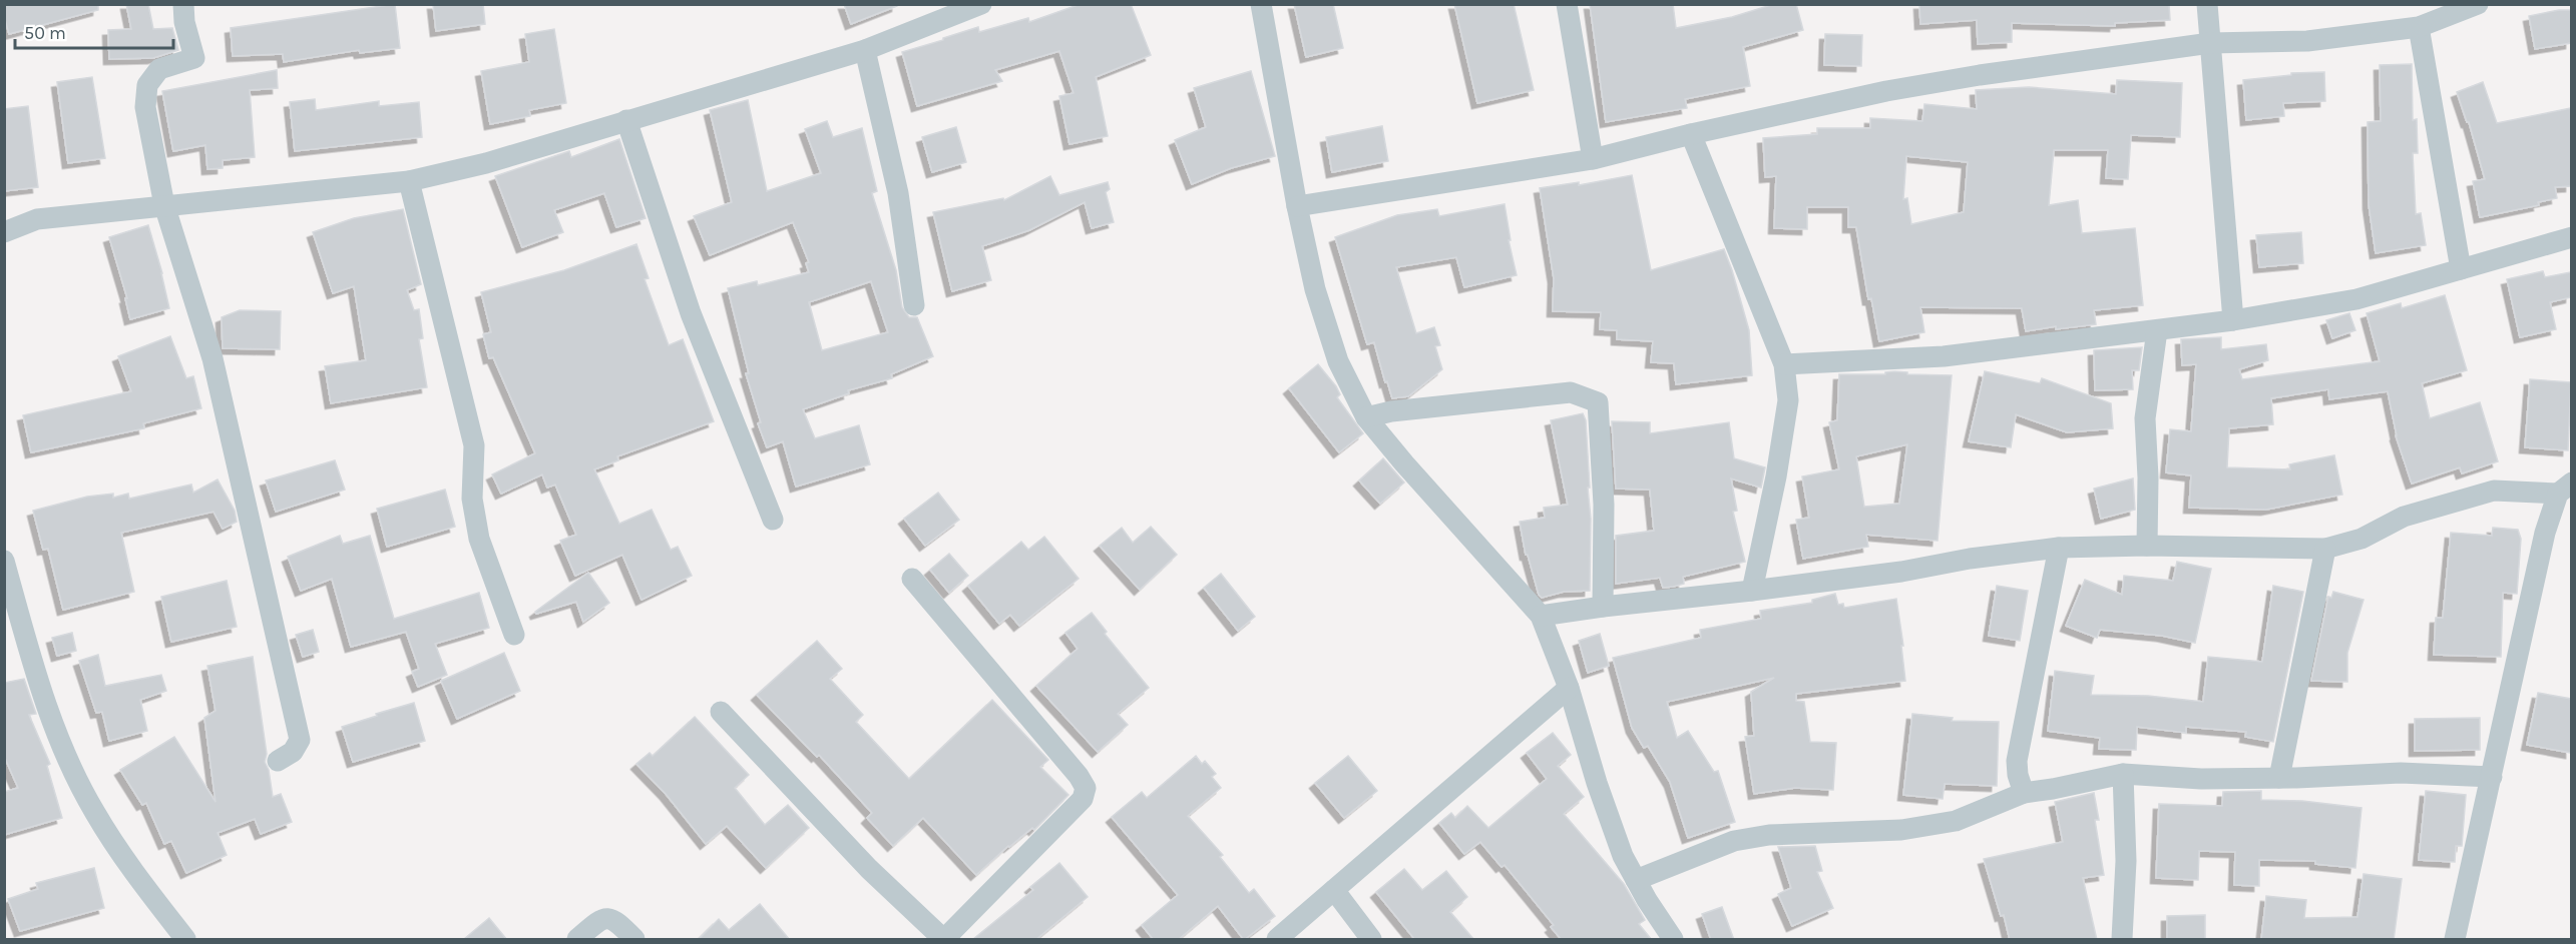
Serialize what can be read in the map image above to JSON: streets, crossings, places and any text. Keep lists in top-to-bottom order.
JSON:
{
  "scale_bar": "50 m"
}
